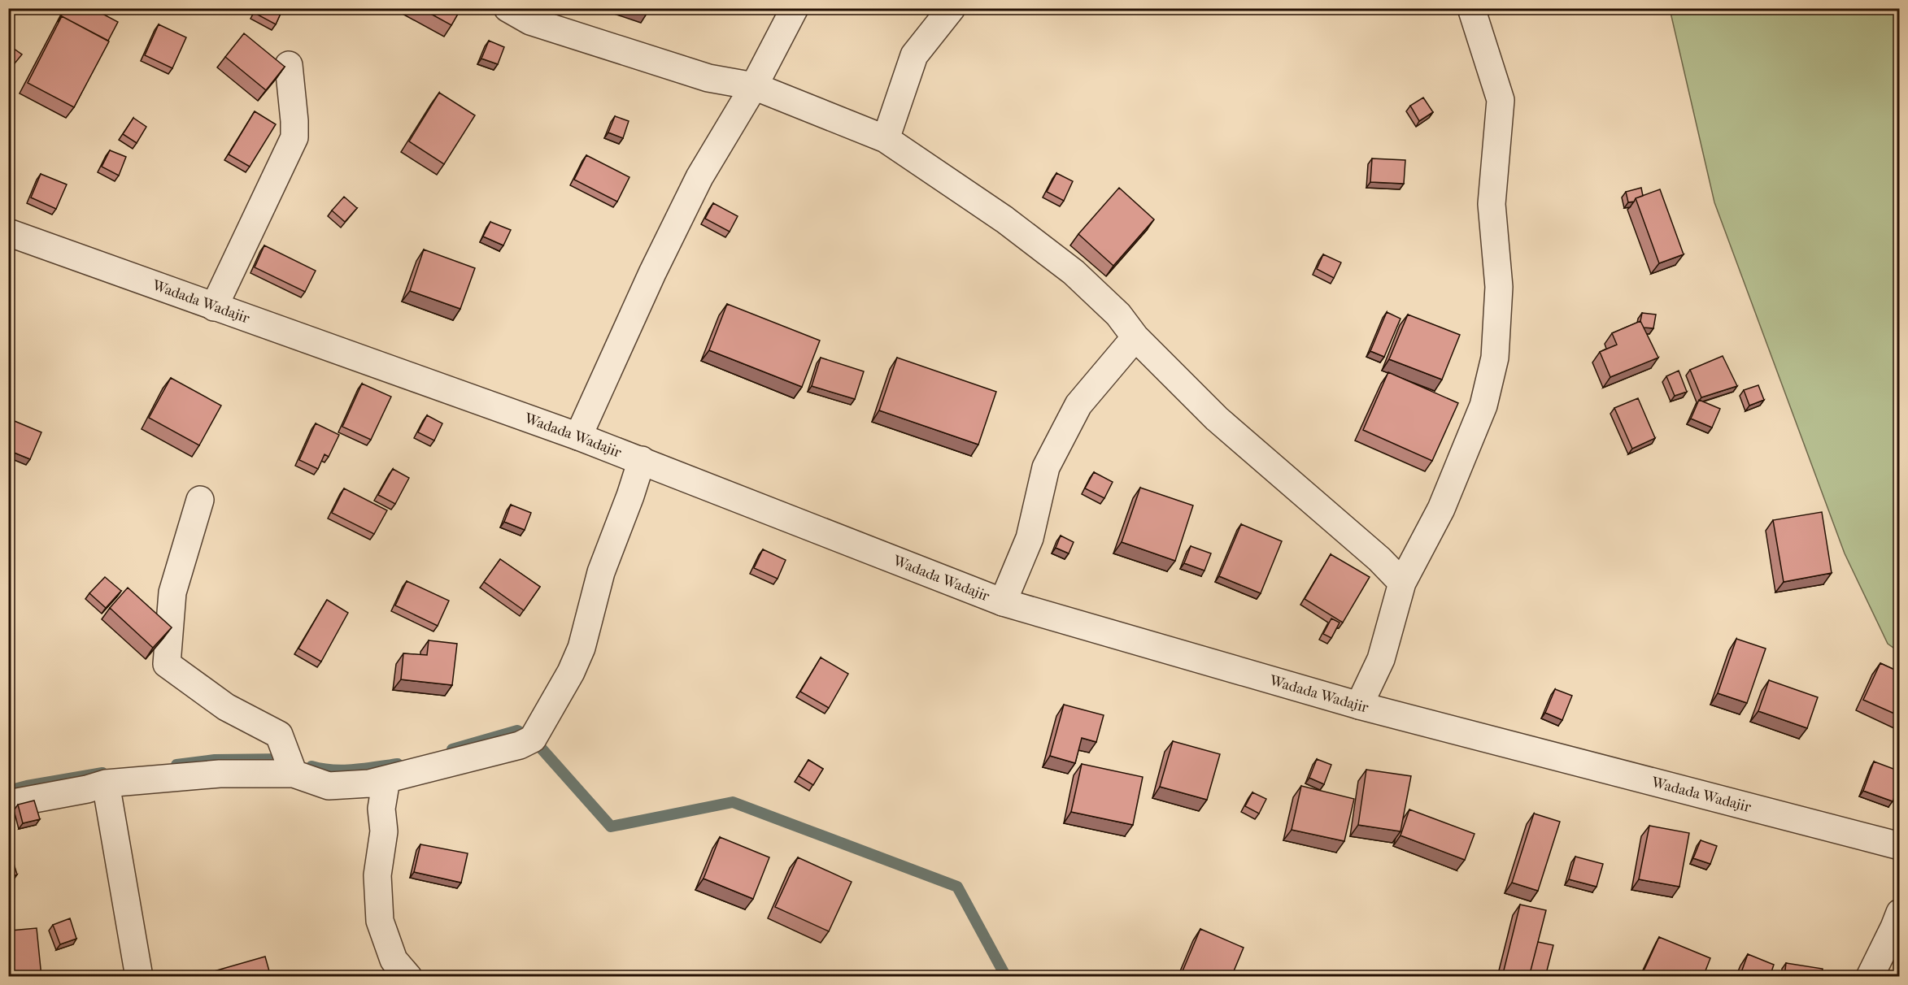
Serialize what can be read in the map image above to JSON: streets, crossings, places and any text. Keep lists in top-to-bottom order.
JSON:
{
  "streets": {
    "street": ["Wadada Wadajir"]
  }
}
